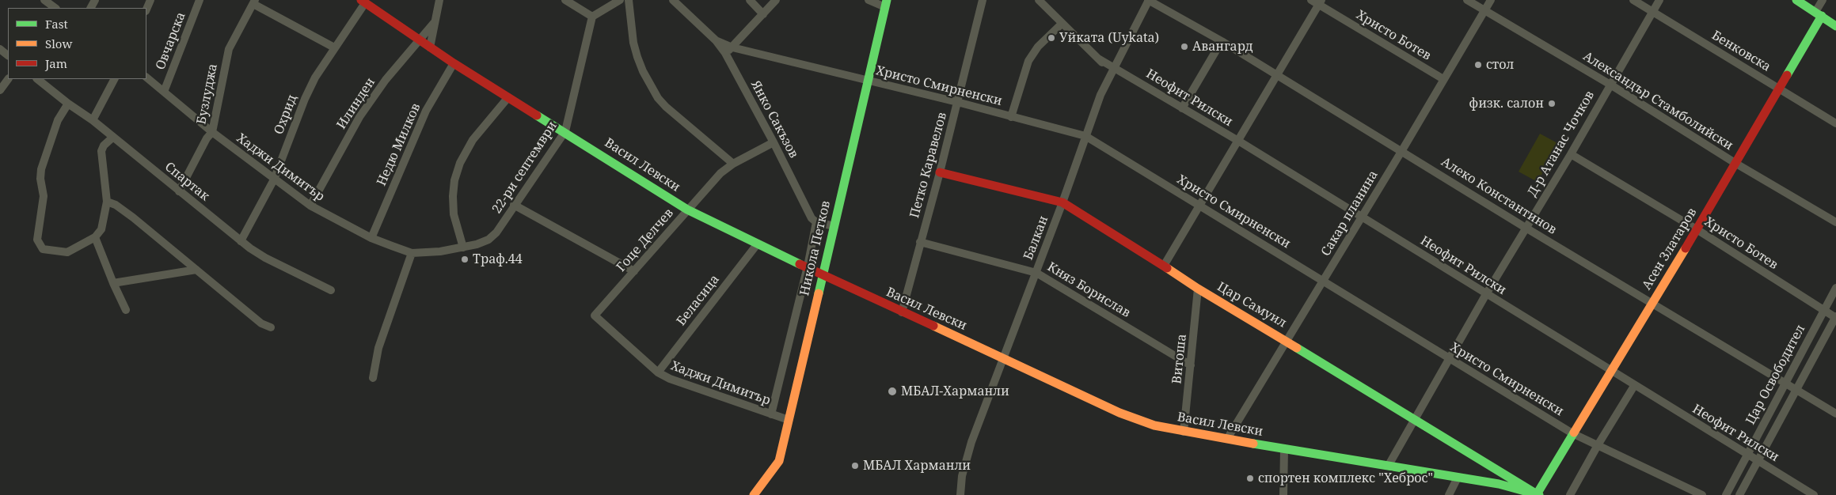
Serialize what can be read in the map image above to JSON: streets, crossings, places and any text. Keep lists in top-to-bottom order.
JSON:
{
  "streets": {
    "street": [
      "Христо Ботев",
      "Овчарска",
      "Бенковска",
      "Христо Смирненски",
      "Бузлуджа",
      "Неофит Рилски",
      "Александър Стамболийски",
      "Илинден",
      "Охрид",
      "Янко Сакъзов",
      "Д-р Атанас Чочков",
      "Недю Милков",
      "Васил Левски",
      "Петко Каравелов",
      "Хаджи Димитър",
      "22-ри септември",
      "Спартак",
      "Алеко Константинов",
      "Сакар планина",
      "Балкан",
      "Гоце Делчев",
      "Никола Петков",
      "Асен Златаров",
      "Княз Борислав",
      "Беласица",
      "Цар Самуил",
      "Витоша",
      "Цар Освободител"
    ]
  },
  "crossings": [
    ["Христо Ботев", "Д-р Атанас Чочков"],
    ["Христо Ботев", "Сакар планина"],
    ["Христо Ботев", "Асен Златаров"],
    ["Христо Ботев", "Цар Освободител"],
    ["Овчарска", "Хаджи Димитър"],
    ["Бенковска", "Д-р Атанас Чочков"],
    ["Бенковска", "Асен Златаров"],
    ["Христо Смирненски", "Янко Сакъзов"],
    ["Христо Смирненски", "Д-р Атанас Чочков"],
    ["Христо Смирненски", "Петко Каравелов"],
    ["Христо Смирненски", "Сакар планина"],
    ["Христо Смирненски", "Балкан"],
    ["Христо Смирненски", "Никола Петков"],
    ["Христо Смирненски", "Асен Златаров"],
    ["Бузлуджа", "Хаджи Димитър"],
    ["Бузлуджа", "Спартак"],
    ["Неофит Рилски", "Д-р Атанас Чочков"],
    ["Неофит Рилски", "Сакар планина"],
    ["Неофит Рилски", "Балкан"],
    ["Неофит Рилски", "Асен Златаров"],
    ["Неофит Рилски", "Цар Освободител"],
    ["Александър Стамболийски", "Д-р Атанас Чочков"],
    ["Александър Стамболийски", "Сакар планина"],
    ["Александър Стамболийски", "Асен Златаров"],
    ["Илинден", "Васил Левски"],
    ["Илинден", "Хаджи Димитър"],
    ["Охрид", "Васил Левски"],
    ["Охрид", "Хаджи Димитър"],
    ["Охрид", "Спартак"],
    ["Янко Сакъзов", "Гоце Делчев"],
    ["Д-р Атанас Чочков", "Васил Левски"],
    ["Д-р Атанас Чочков", "Алеко Константинов"],
    ["Д-р Атанас Чочков", "Цар Самуил"],
    ["Недю Милков", "Васил Левски"],
    ["Недю Милков", "Хаджи Димитър"],
    ["Васил Левски", "Петко Каравелов"],
    ["Васил Левски", "22-ри септември"],
    ["Васил Левски", "Сакар планина"],
    ["Васил Левски", "Балкан"],
    ["Васил Левски", "Гоце Делчев"],
    ["Васил Левски", "Никола Петков"],
    ["Васил Левски", "Асен Златаров"],
    ["Васил Левски", "Беласица"],
    ["Васил Левски", "Цар Самуил"],
    ["Васил Левски", "Витоша"],
    ["Петко Каравелов", "Княз Борислав"],
    ["Петко Каравелов", "Цар Самуил"],
    ["Хаджи Димитър", "22-ри септември"],
    ["Хаджи Димитър", "Гоце Делчев"],
    ["Хаджи Димитър", "Никола Петков"],
    ["Хаджи Димитър", "Беласица"],
    ["Алеко Константинов", "Сакар планина"],
    ["Алеко Константинов", "Балкан"],
    ["Алеко Константинов", "Асен Златаров"],
    ["Алеко Константинов", "Цар Освободител"],
    ["Сакар планина", "Цар Самуил"],
    ["Балкан", "Княз Борислав"],
    ["Балкан", "Цар Самуил"],
    ["Асен Златаров", "Цар Самуил"],
    ["Княз Борислав", "Витоша"],
    ["Цар Самуил", "Витоша"]
  ],
  "places": [
    "Уйката (Uykata)",
    "Авангард",
    "стол",
    "физк. салон",
    "Траф.44",
    "МБАЛ-Харманли",
    "МБАЛ Харманли",
    "спортен комплекс \"Хеброс\""
  ],
  "legend": ["Fast", "Slow", "Jam"]
}
